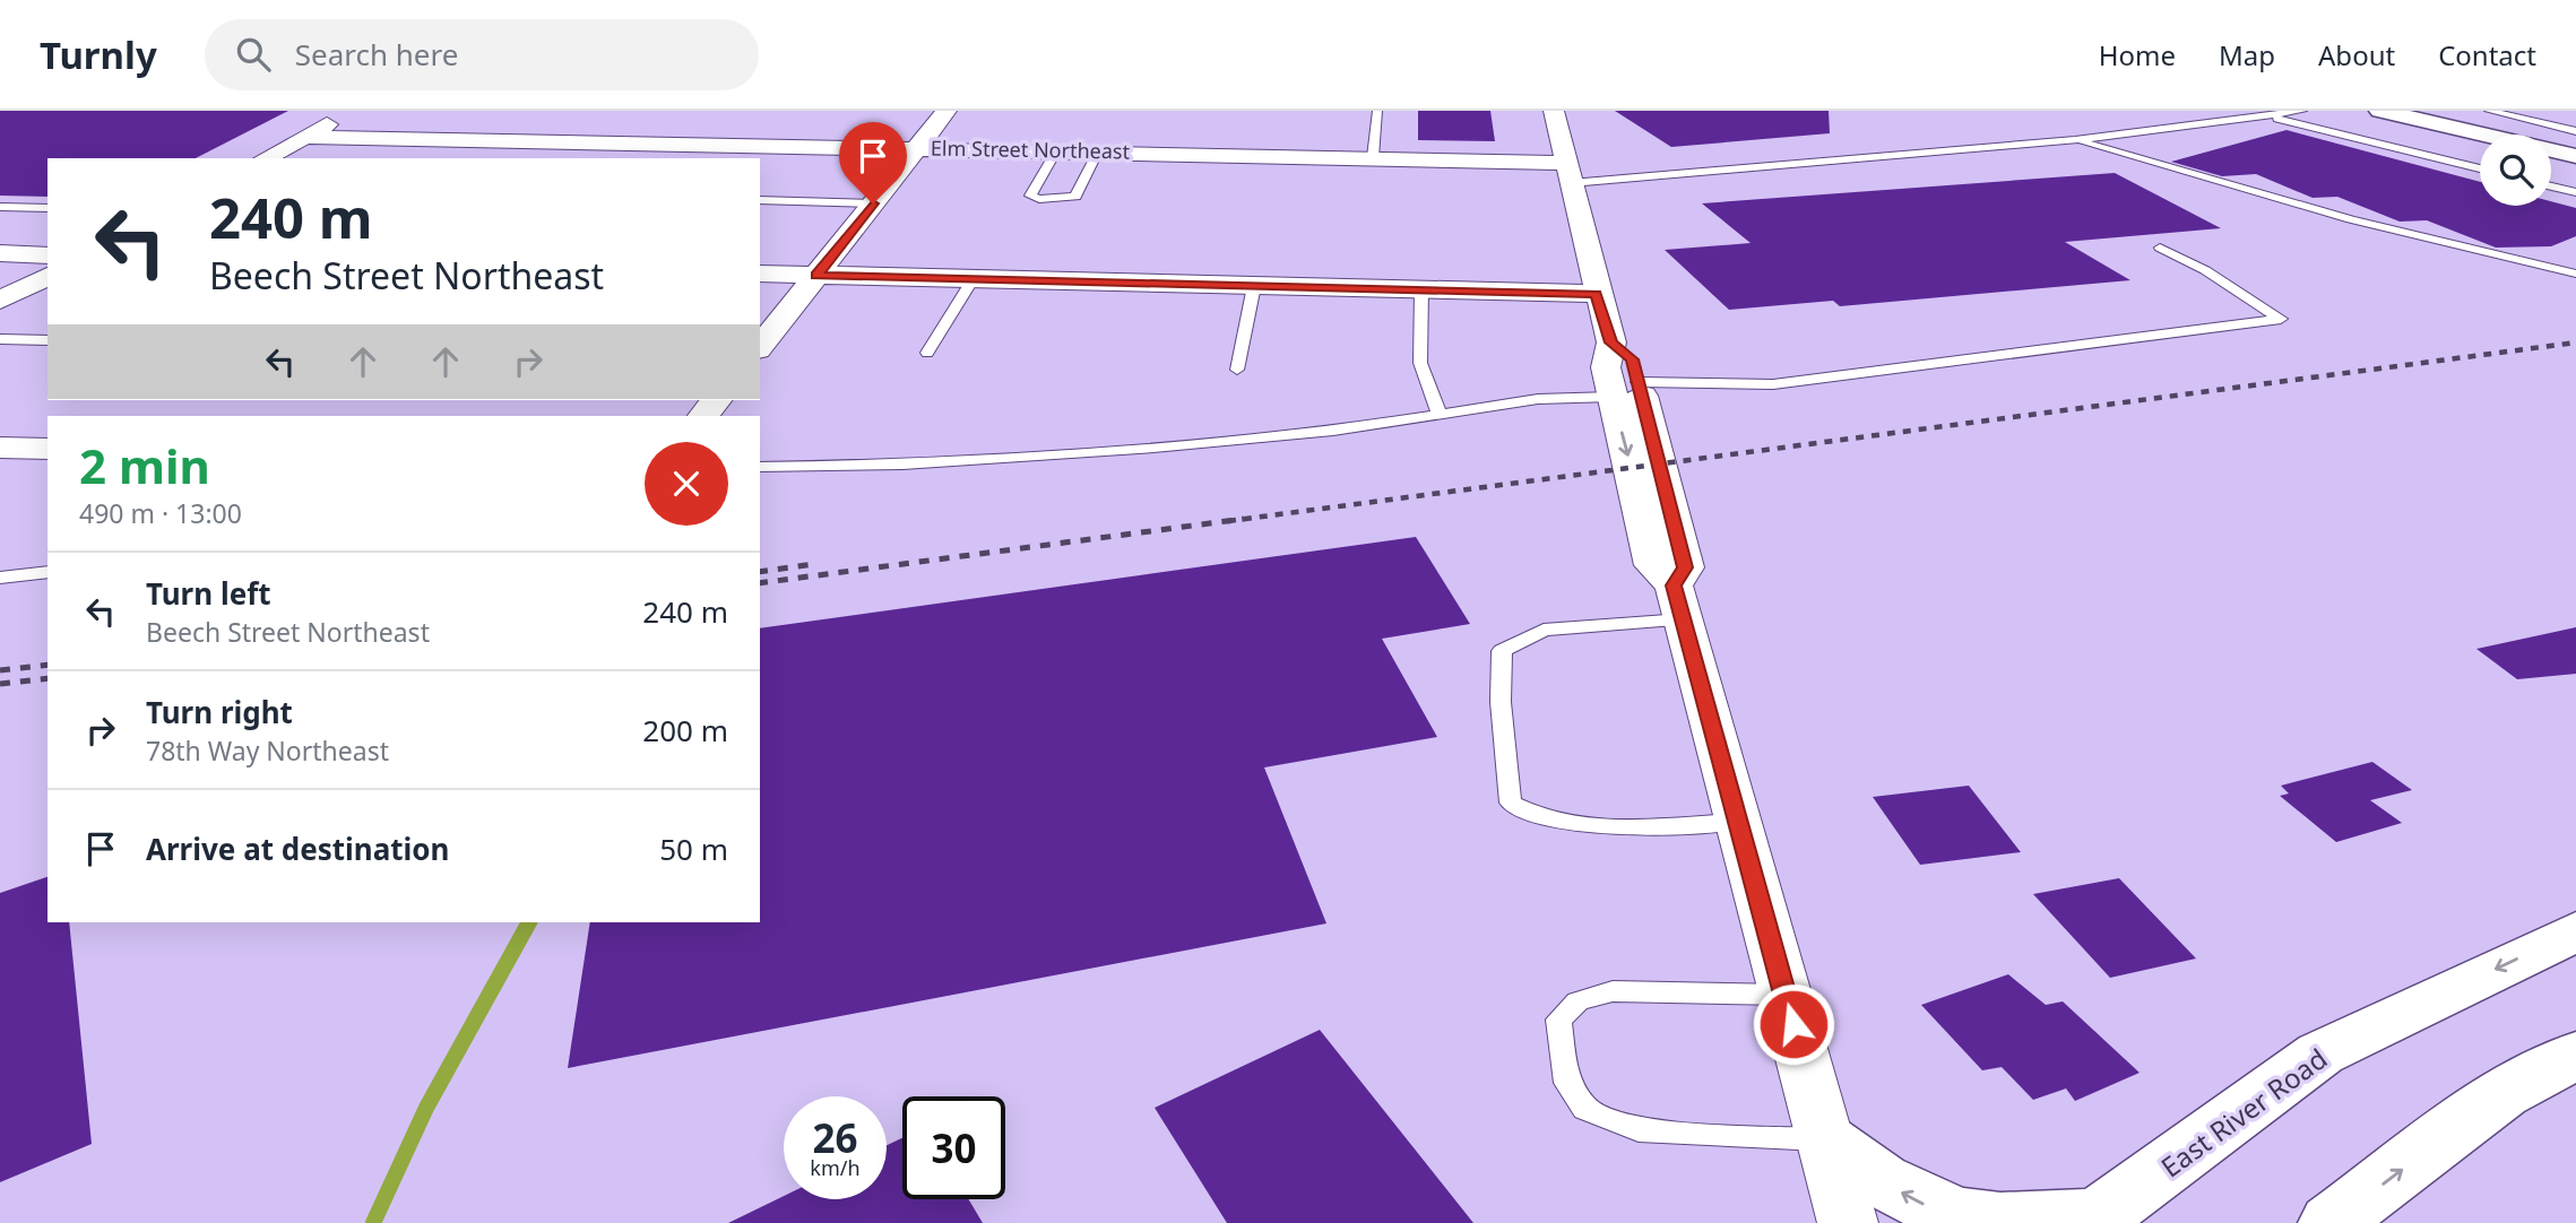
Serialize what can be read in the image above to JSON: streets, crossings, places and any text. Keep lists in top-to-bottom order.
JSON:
{
  "streets": {
    "main road": ["East River Road"],
    "street": ["Elm Street Northeast"]
  },
  "page": {
    "header": "Turnly",
    "search": "Search here",
    "nav": [
      "Home",
      "Map",
      "About",
      "Contact"
    ],
    "turn": ["240 m", "Beech Street Northeast"],
    "heading": ["2 min", "490 m · 13:00"],
    "list": [
      {
        "name": "Turn left",
        "note": "Beech Street Northeast",
        "value": "240 m"
      },
      {
        "name": "Turn right",
        "note": "78th Way Northeast",
        "value": "200 m"
      },
      {
        "name": "Arrive at destination",
        "value": "50 m"
      }
    ],
    "speed": "26 km/h",
    "limit": "30"
  }
}
